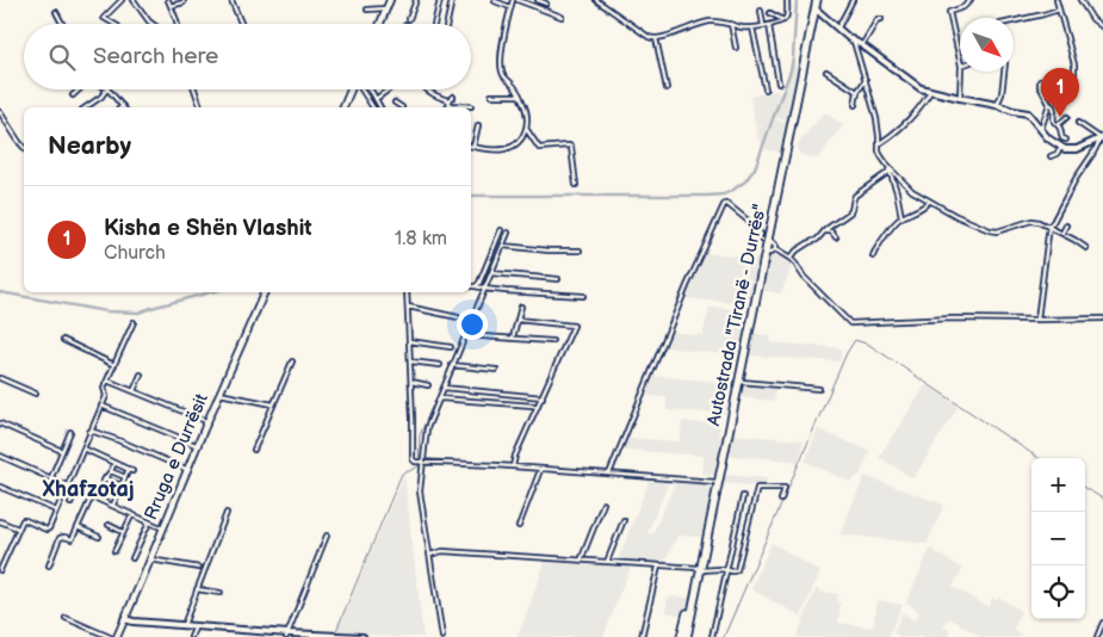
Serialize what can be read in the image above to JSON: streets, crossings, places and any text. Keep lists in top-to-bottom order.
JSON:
{
  "streets": {
    "highway": ["Autostrada \"Tiranë - Durrës\""],
    "main road": ["Rruga e Durrësit"]
  },
  "districts": ["Xhafzotaj"],
  "north": "bottom right",
  "page": {
    "search": "Search here",
    "pins": "1",
    "heading": "Nearby",
    "list": [
      {
        "mark": "1",
        "name": "Kisha e Shën Vlashit",
        "note": "Church",
        "value": "1.8 km"
      }
    ],
    "map_buttons": ["+", "−"]
  }
}
